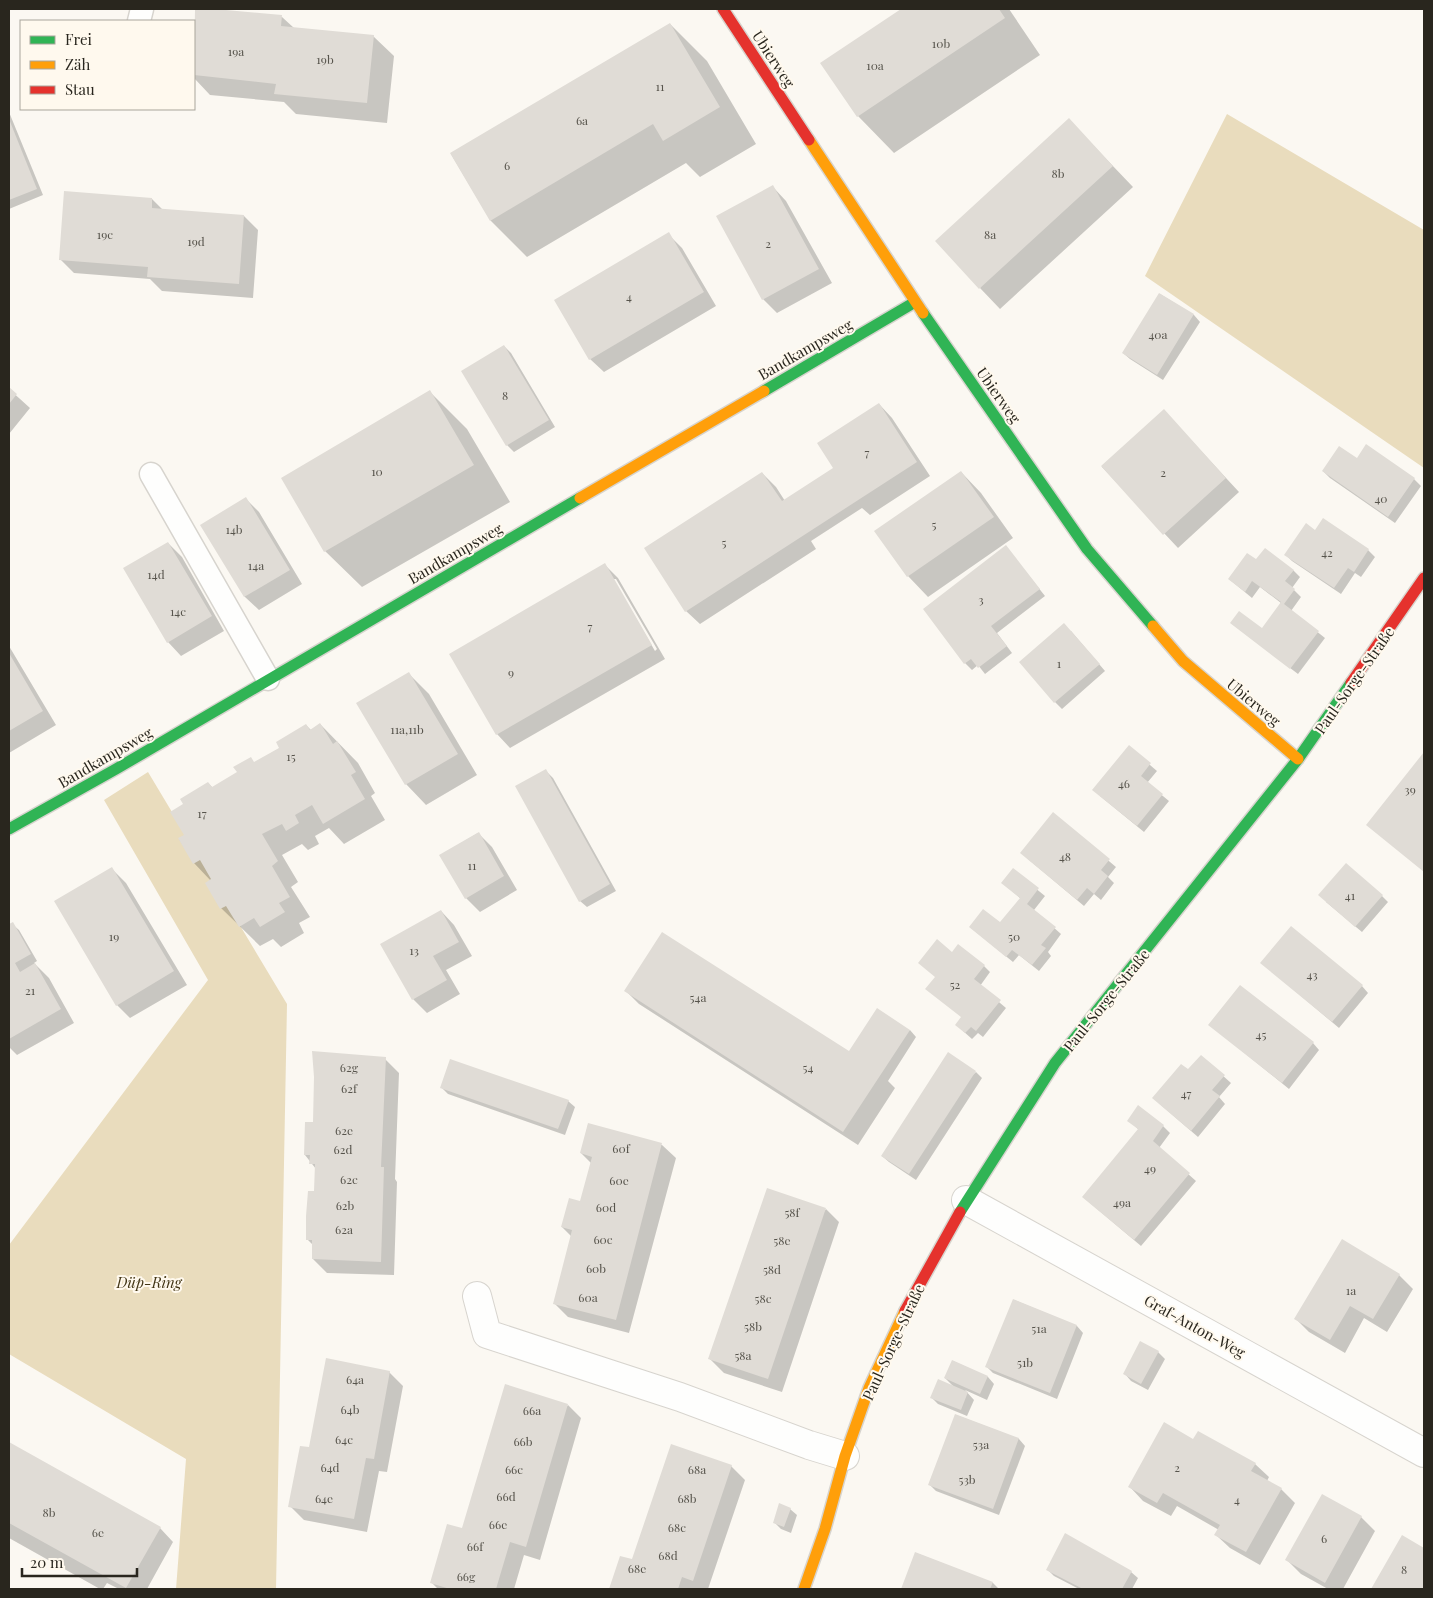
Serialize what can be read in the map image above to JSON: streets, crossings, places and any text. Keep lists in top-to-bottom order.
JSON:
{
  "streets": {
    "street": [
      "Ubierweg",
      "Bandkampsweg",
      "Paul-Sorge-Straße",
      "Graf-Anton-Weg"
    ]
  },
  "crossings": [
    ["Ubierweg", "Bandkampsweg"],
    ["Ubierweg", "Paul-Sorge-Straße"],
    ["Paul-Sorge-Straße", "Graf-Anton-Weg"]
  ],
  "parks": ["Düp-Ring"],
  "house_numbers": [
    "10b",
    "19a",
    "19b",
    "10a",
    "11",
    "6a",
    "6",
    "8b",
    "19c",
    "8a",
    "19d",
    "2",
    "4",
    "40a",
    "8",
    "7",
    "10",
    "2",
    "40",
    "5",
    "14b",
    "5",
    "42",
    "14a",
    "14d",
    "3",
    "14c",
    "7",
    "1",
    "9",
    "11a,11b",
    "15",
    "46",
    "39",
    "17",
    "48",
    "11",
    "41",
    "19",
    "50",
    "13",
    "43",
    "52",
    "21",
    "54a",
    "45",
    "62g",
    "54",
    "62f",
    "47",
    "62e",
    "60f",
    "62d",
    "49",
    "62c",
    "60e",
    "49a",
    "62b",
    "60d",
    "58f",
    "62a",
    "60c",
    "58e",
    "60b",
    "58d",
    "1a",
    "60a",
    "58c",
    "58b",
    "51a",
    "58a",
    "51b",
    "64a",
    "64b",
    "66a",
    "64c",
    "66b",
    "53a",
    "64d",
    "2",
    "66c",
    "68a",
    "53b",
    "66d",
    "64e",
    "68b",
    "4",
    "8b",
    "66e",
    "68c",
    "6e",
    "6",
    "66f",
    "68d",
    "68e",
    "8",
    "66g"
  ],
  "legend": ["Frei", "Zäh", "Stau"],
  "scale_bar": "20 m"
}
